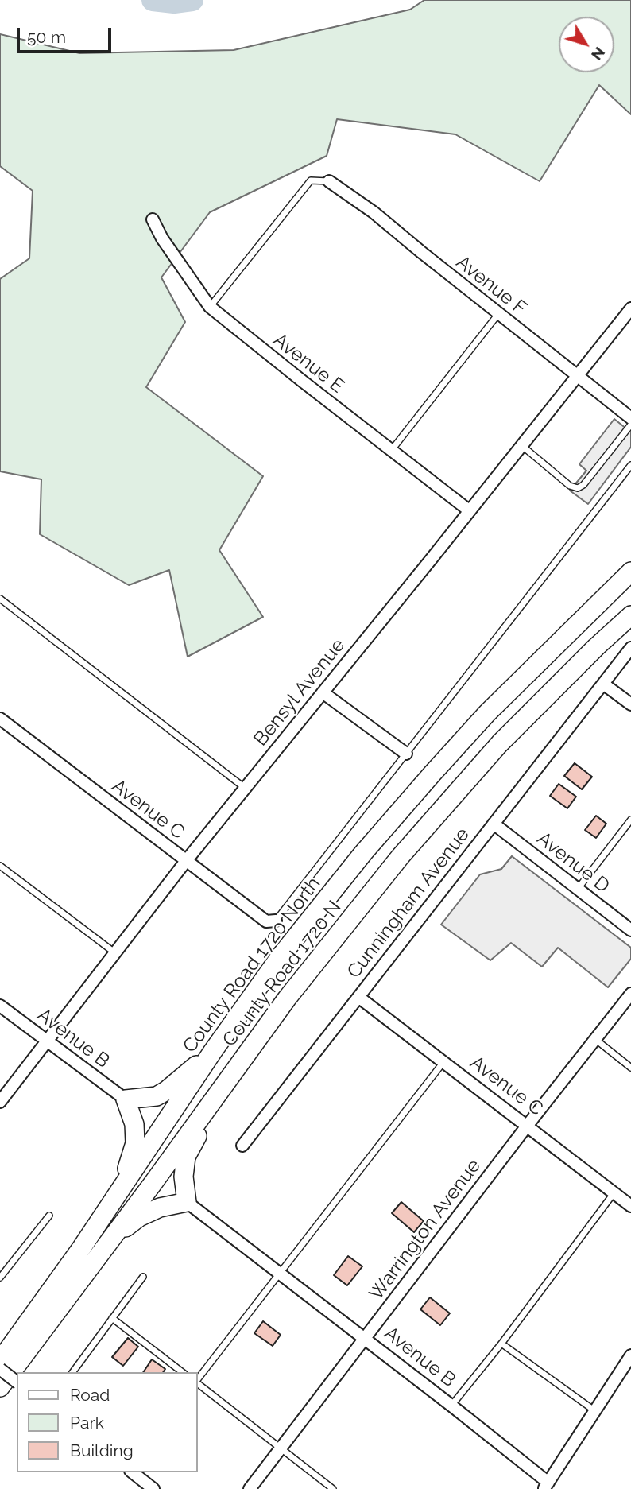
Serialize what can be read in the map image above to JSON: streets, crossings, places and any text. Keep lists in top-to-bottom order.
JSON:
{
  "streets": {
    "main road": ["County Road 1720 North", "County Road 1720 N"],
    "street": [
      "Avenue F",
      "Avenue E",
      "Bensyl Avenue",
      "Avenue C",
      "Avenue D",
      "Cunningham Avenue",
      "Avenue B",
      "Warrington Avenue"
    ]
  },
  "crossings": [
    ["Avenue F", "Bensyl Avenue"],
    ["Avenue E", "Bensyl Avenue"],
    ["Bensyl Avenue", "Avenue C"],
    ["Bensyl Avenue", "Avenue B"],
    ["Avenue C", "Cunningham Avenue"],
    ["Avenue C", "Warrington Avenue"],
    ["Avenue D", "Cunningham Avenue"],
    ["Avenue B", "Warrington Avenue"]
  ],
  "legend": ["Road", "Park", "Building"],
  "scale_bar": "50 m",
  "north": "bottom right"
}
